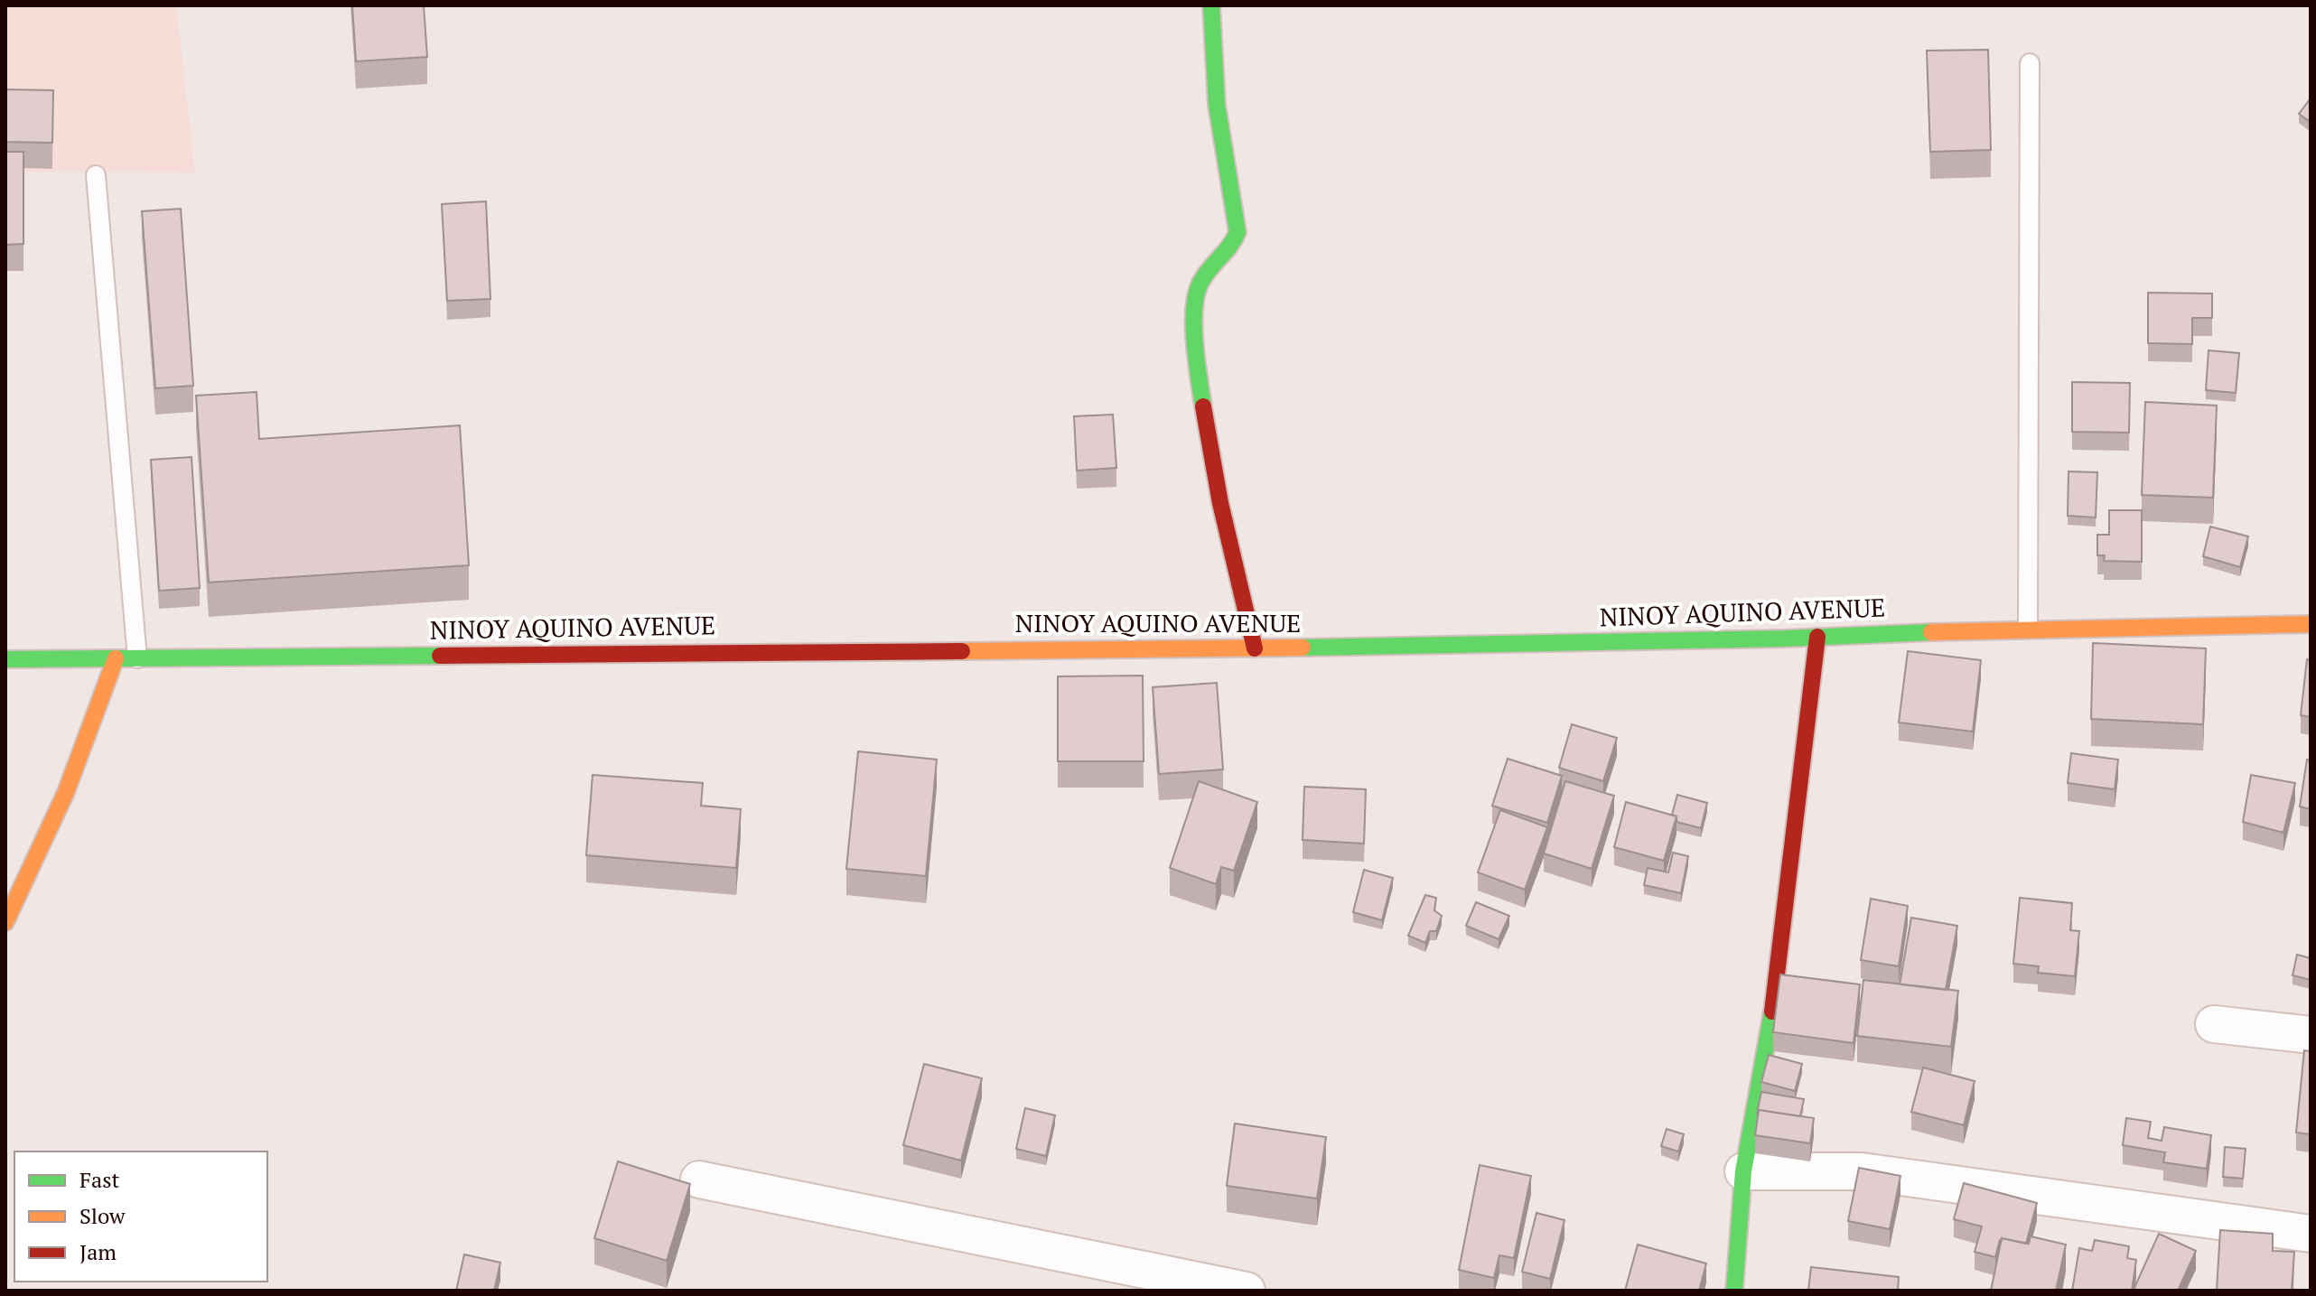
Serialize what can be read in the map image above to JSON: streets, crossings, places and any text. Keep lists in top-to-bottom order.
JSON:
{
  "streets": {
    "main road": ["NINOY AQUINO AVENUE"]
  },
  "legend": ["Fast", "Slow", "Jam"]
}
